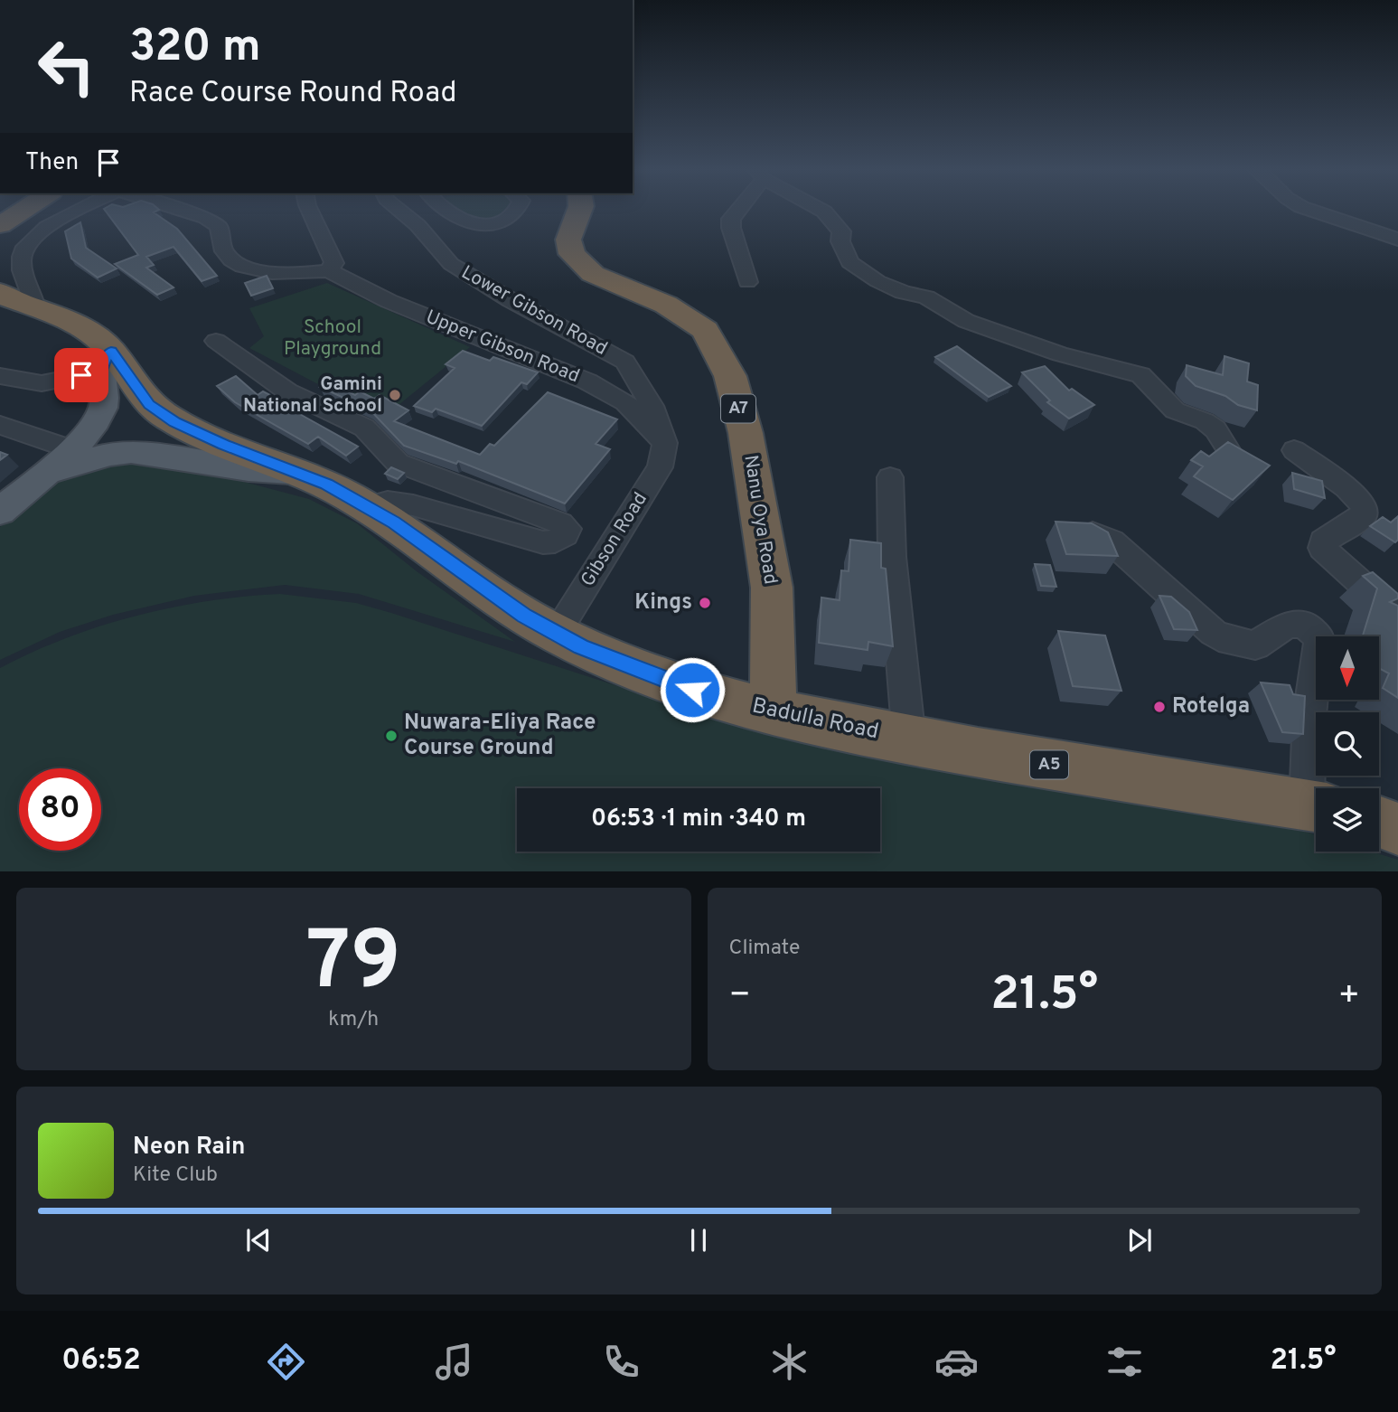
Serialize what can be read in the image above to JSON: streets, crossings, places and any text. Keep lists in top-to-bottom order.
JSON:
{
  "streets": {
    "highway": [
      "A7",
      "Nanu Oya Road",
      "Badulla Road",
      "A5"
    ],
    "street": ["Lower Gibson Road", "Upper Gibson Road", "Gibson Road"]
  },
  "crossings": [
    ["Lower Gibson Road", "Upper Gibson Road"],
    ["Lower Gibson Road", "Gibson Road"],
    ["Upper Gibson Road", "Gibson Road"],
    ["Nanu Oya Road", "Badulla Road"],
    ["Gibson Road", "Badulla Road"]
  ],
  "parks": ["School Playground"],
  "places": [
    "Gamini National School",
    "Kings",
    "Rotelga",
    "Nuwara-Eliya Race Course Ground"
  ],
  "north": "bottom",
  "page": {
    "turn": ["320 m", "Race Course Round Road"],
    "then": "Then",
    "limit": "80",
    "trip": "06:53 · 1 min · 340 m",
    "tile": [
      ["79", "km/h"],
      "Climate"
    ],
    "heat": ["−", "21.5°", "+"],
    "song": ["Neon Rain", "Kite Club"],
    "tabs": ["06:52", "21.5°"]
  }
}
